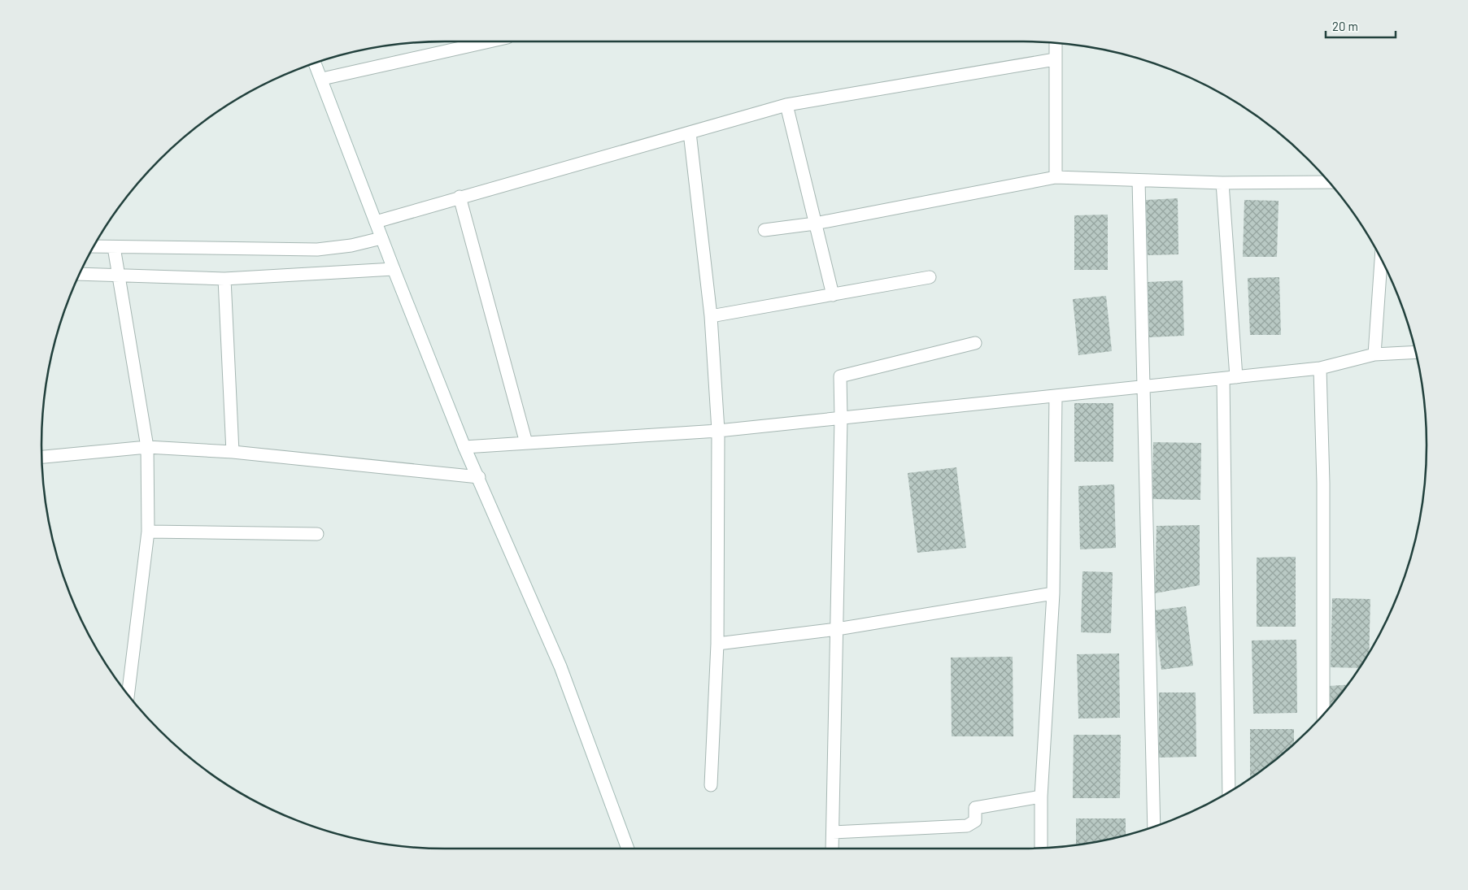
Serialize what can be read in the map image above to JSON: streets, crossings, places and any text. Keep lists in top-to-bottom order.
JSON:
{
  "scale_bar": "20 m"
}
